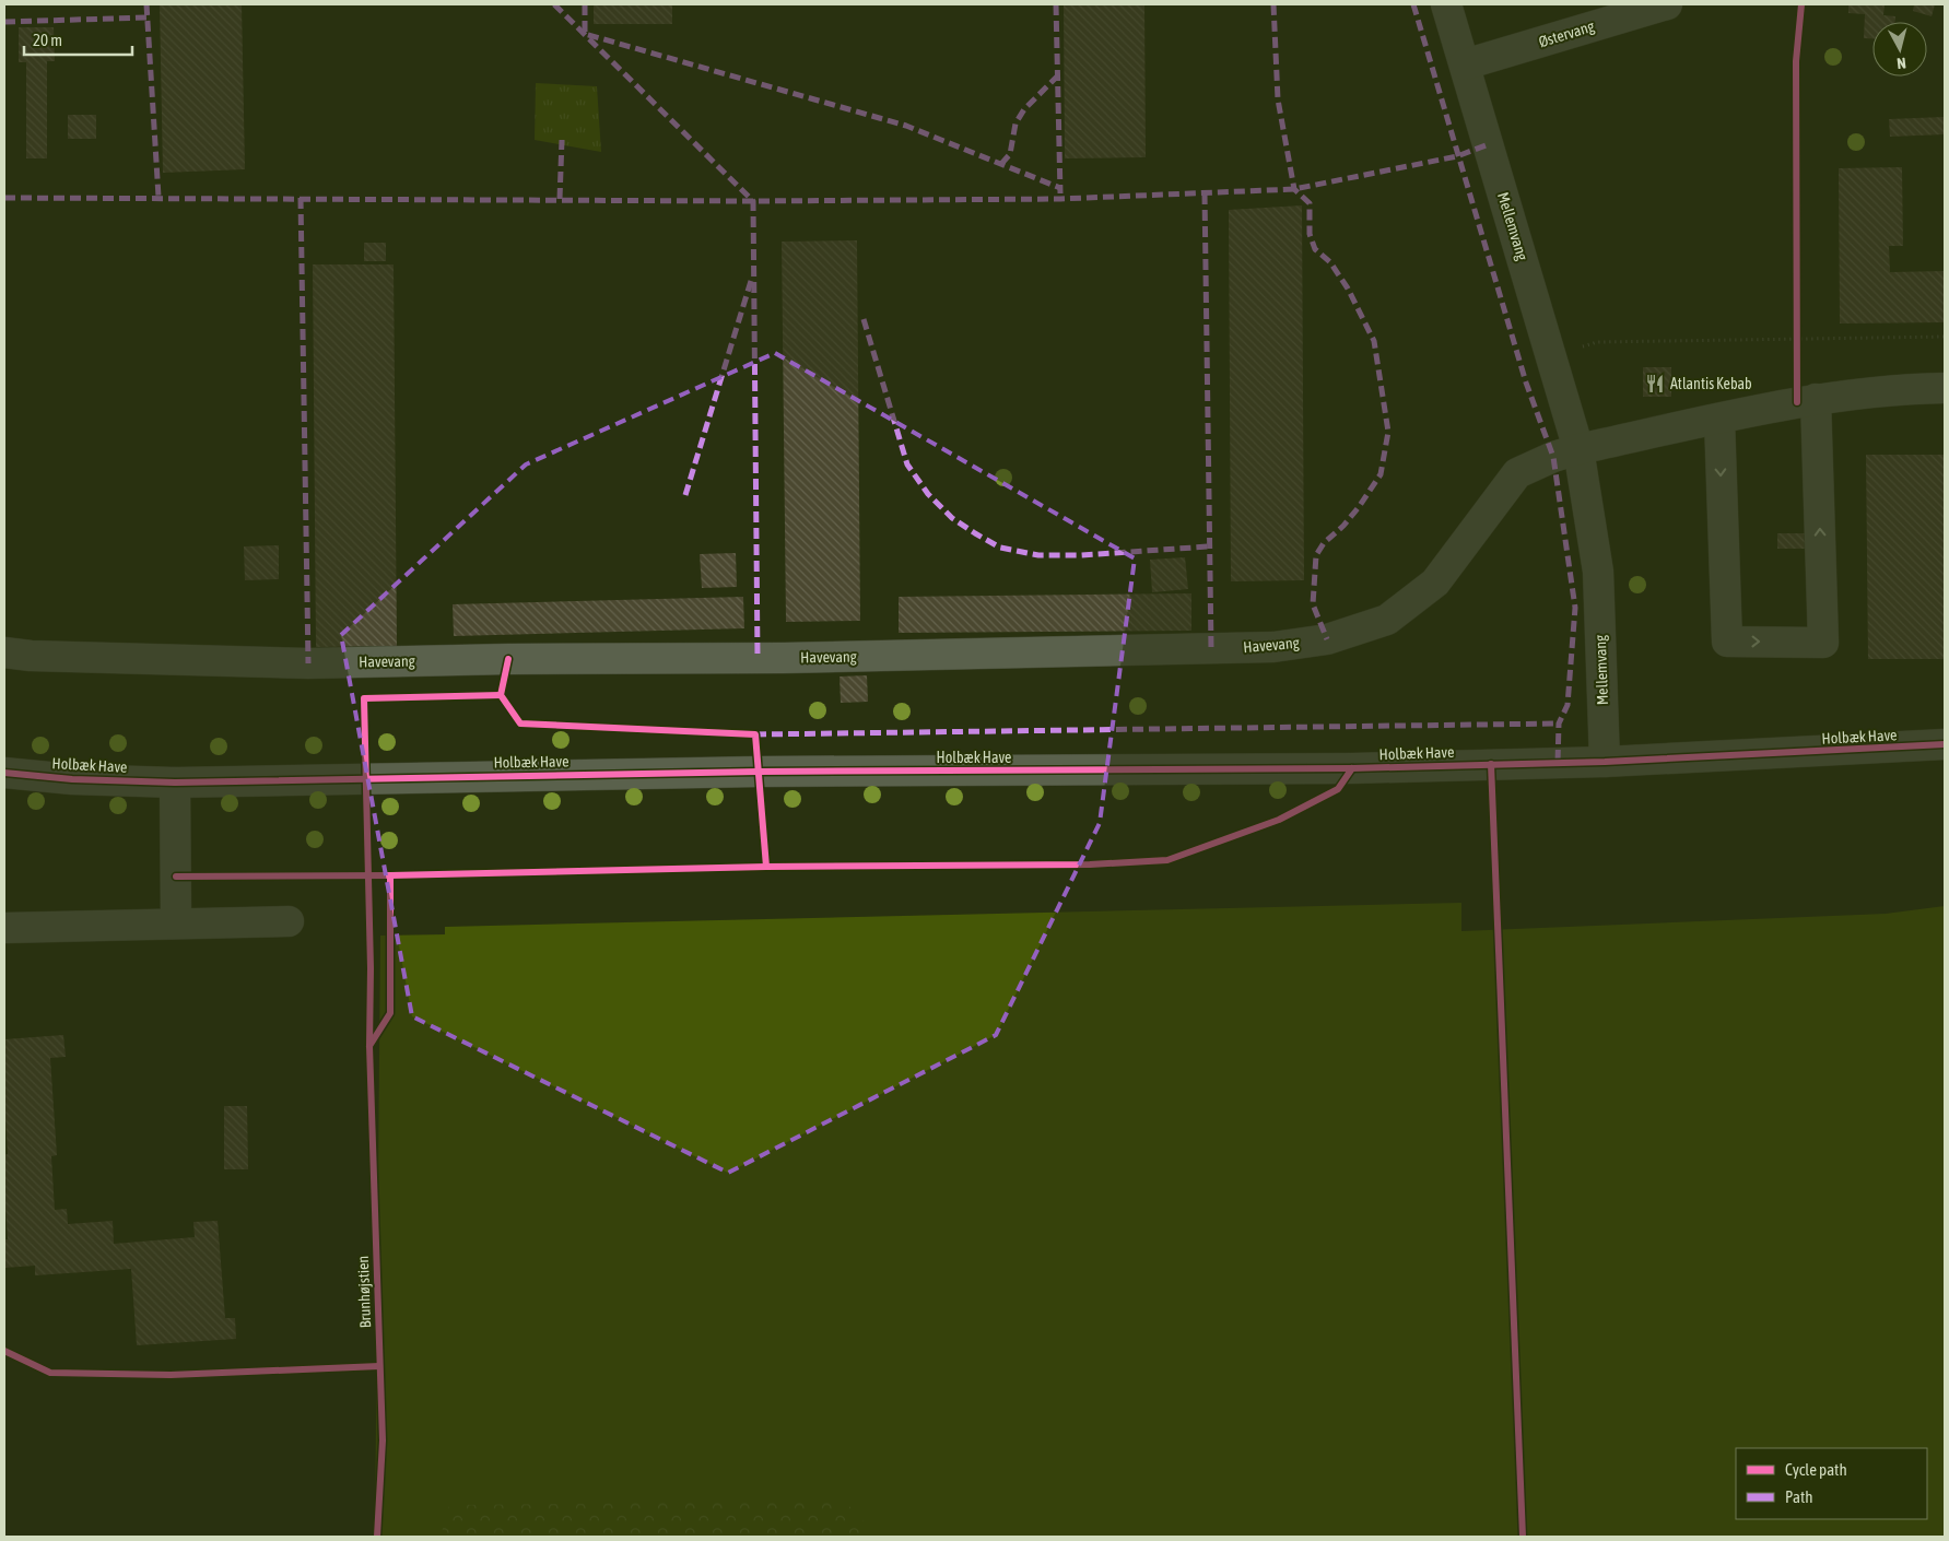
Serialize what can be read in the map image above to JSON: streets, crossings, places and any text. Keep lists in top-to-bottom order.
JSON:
{
  "streets": {
    "street": [
      "Østervang",
      "Mellemvang",
      "Havevang",
      "Holbæk Have"
    ],
    "cycle path": ["Brunhøjstien"]
  },
  "crossings": [
    ["Østervang", "Mellemvang"],
    ["Mellemvang", "Havevang"],
    ["Mellemvang", "Holbæk Have"]
  ],
  "places": {
    "restaurant": ["Atlantis Kebab"]
  },
  "legend": ["Cycle path", "Path"],
  "scale_bar": "20 m",
  "north": "bottom"
}
